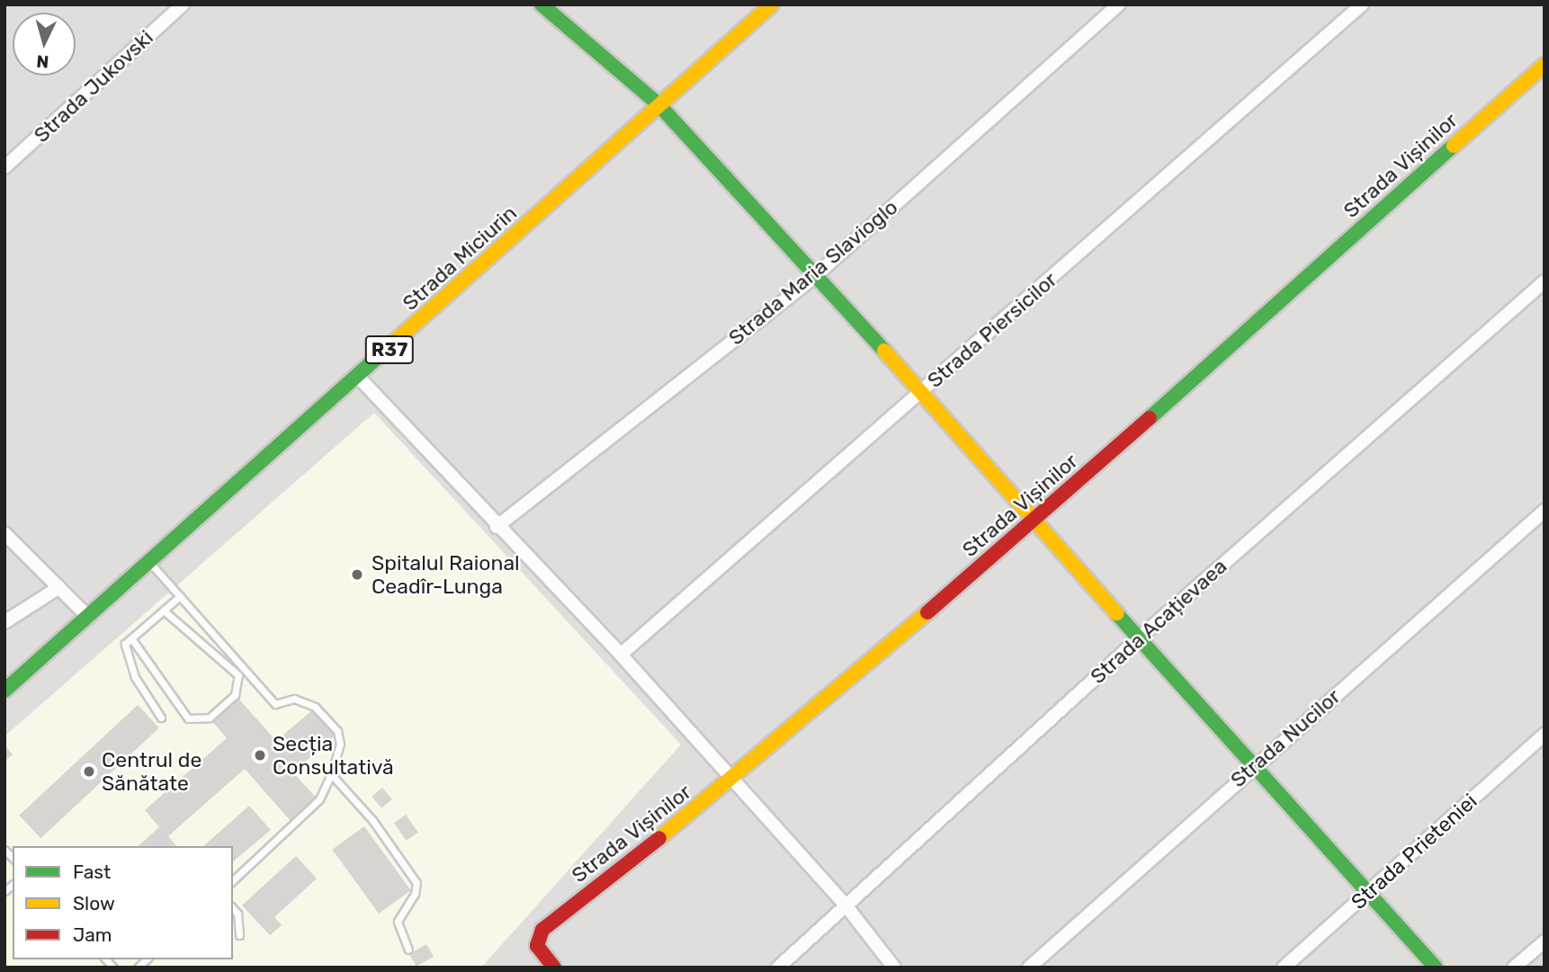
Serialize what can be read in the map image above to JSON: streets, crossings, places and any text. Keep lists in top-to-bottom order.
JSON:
{
  "streets": {
    "street": [
      "Strada Jukovski",
      "Strada Vișinilor",
      "Strada Miciurin",
      "Strada Maria Slavioglo",
      "Strada Piersicilor",
      "R37",
      "Strada Acațievaea",
      "Strada Nucilor",
      "Strada Prieteniei"
    ]
  },
  "places": ["Spitalul Raional Ceadîr-Lunga", "Secția Consultativă", "Centrul de Sănătate"],
  "legend": ["Fast", "Slow", "Jam"],
  "north": "bottom"
}
